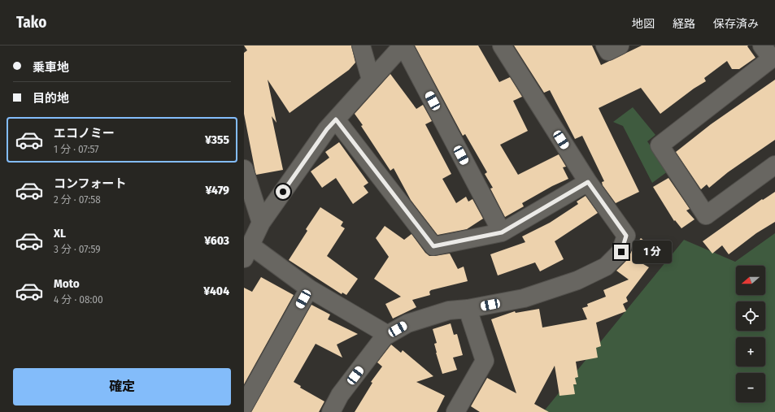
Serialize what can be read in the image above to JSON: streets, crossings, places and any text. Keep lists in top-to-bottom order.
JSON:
{
  "north": "left",
  "page": {
    "header": "Tako",
    "nav": ["地図", "経路", "保存済み"],
    "banner": ["乗車地", "目的地"],
    "list": [
      {
        "name": "エコノミー",
        "note": "1 分 · 07:57",
        "value": "¥355"
      },
      {
        "name": "コンフォート",
        "note": "2 分 · 07:58",
        "value": "¥479"
      },
      {
        "name": "XL",
        "note": "3 分 · 07:59",
        "value": "¥603"
      },
      {
        "name": "Moto",
        "note": "4 分 · 08:00",
        "value": "¥404"
      }
    ],
    "bubble": "1 分",
    "map_buttons": ["+", "−"],
    "buttons": "確定"
  }
}
